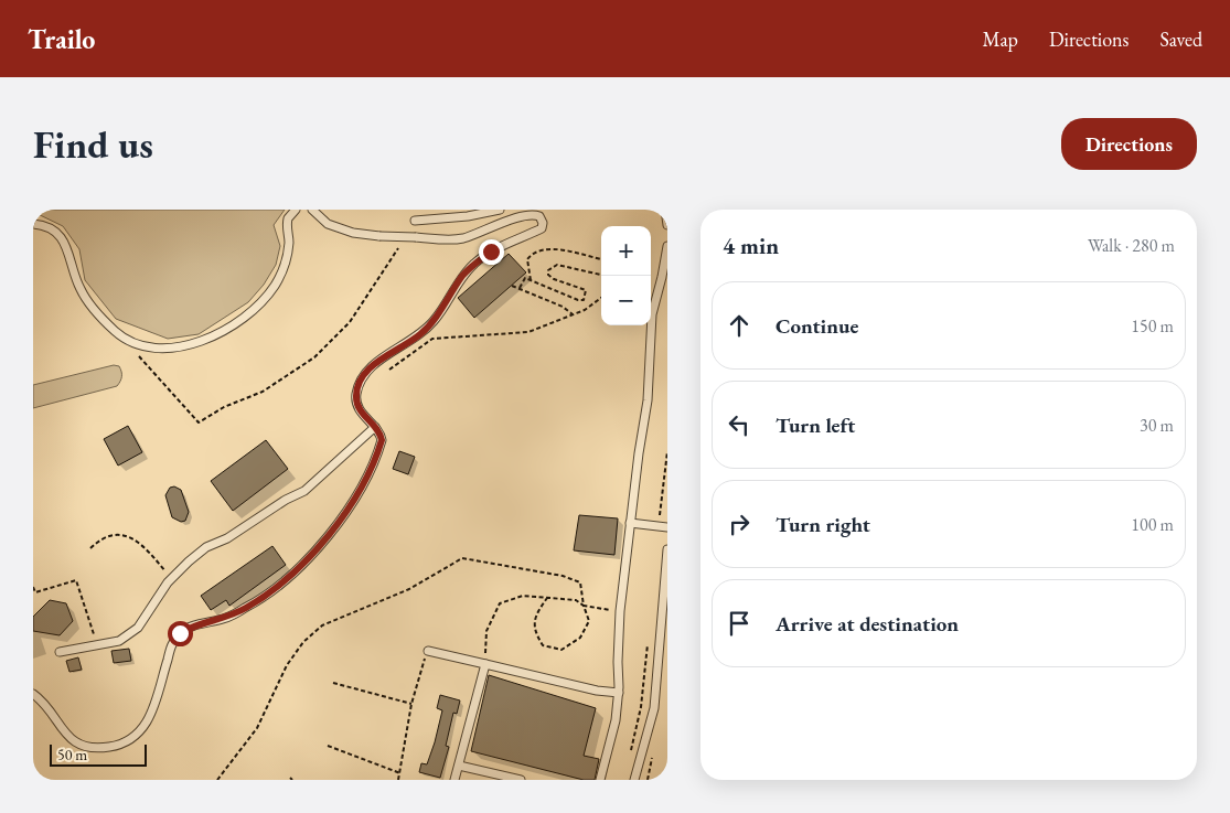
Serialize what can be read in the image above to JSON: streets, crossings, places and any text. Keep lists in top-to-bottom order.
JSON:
{
  "scale_bar": "50 m",
  "page": {
    "header": "Trailo",
    "nav": ["Map", "Directions", "Saved"],
    "buttons": "Directions",
    "title": "Find us",
    "heading": ["4 min", "Walk · 280 m"],
    "map_buttons": ["+", "−"],
    "list": [
      ["Continue", "150 m"],
      ["Turn left", "30 m"],
      ["Turn right", "100 m"],
      "Arrive at destination"
    ],
    "scale": "50 m"
  }
}
